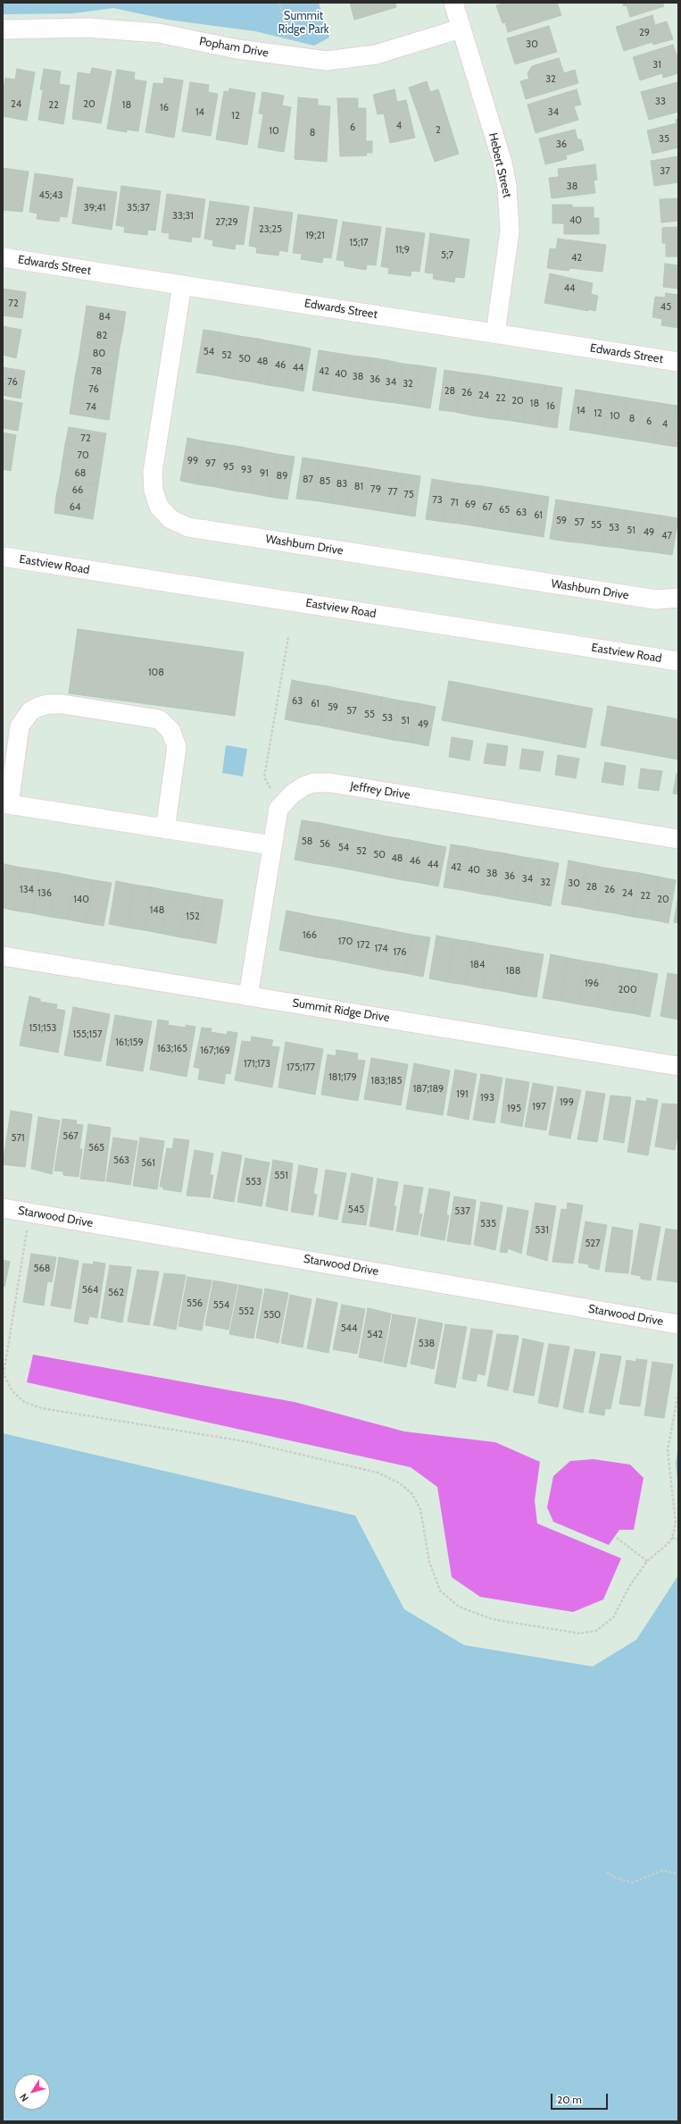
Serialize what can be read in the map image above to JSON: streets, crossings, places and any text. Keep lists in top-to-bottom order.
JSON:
{
  "streets": {
    "street": [
      "Popham Drive",
      "Hebert Street",
      "Edwards Street",
      "Washburn Drive",
      "Eastview Road",
      "Jeffrey Drive",
      "Summit Ridge Drive",
      "Starwood Drive"
    ]
  },
  "crossings": [
    ["Popham Drive", "Hebert Street"],
    ["Hebert Street", "Edwards Street"],
    ["Edwards Street", "Washburn Drive"],
    ["Jeffrey Drive", "Summit Ridge Drive"]
  ],
  "parks": ["Summit Ridge Park"],
  "house_numbers": [
    "29",
    "30",
    "31",
    "32",
    "33",
    "24",
    "20",
    "22",
    "18",
    "16",
    "14",
    "34",
    "12",
    "4",
    "6",
    "2",
    "10",
    "8",
    "35",
    "36",
    "37",
    "38",
    "45;43",
    "39;41",
    "35;37",
    "33;31",
    "40",
    "27;29",
    "23;25",
    "19;21",
    "15;17",
    "11;9",
    "5;7",
    "42",
    "44",
    "72",
    "45",
    "84",
    "82",
    "54",
    "80",
    "52",
    "50",
    "48",
    "46",
    "44",
    "78",
    "42",
    "40",
    "38",
    "36",
    "76",
    "34",
    "32",
    "76",
    "28",
    "26",
    "24",
    "22",
    "20",
    "18",
    "16",
    "74",
    "14",
    "12",
    "10",
    "8",
    "6",
    "4",
    "72",
    "70",
    "99",
    "97",
    "95",
    "93",
    "68",
    "91",
    "89",
    "87",
    "85",
    "83",
    "81",
    "79",
    "66",
    "77",
    "75",
    "73",
    "71",
    "69",
    "64",
    "67",
    "65",
    "63",
    "61",
    "59",
    "57",
    "55",
    "53",
    "51",
    "49",
    "47",
    "108",
    "63",
    "61",
    "59",
    "57",
    "55",
    "53",
    "51",
    "49",
    "58",
    "56",
    "54",
    "52",
    "50",
    "48",
    "46",
    "44",
    "42",
    "40",
    "38",
    "36",
    "34",
    "32",
    "30",
    "28",
    "134",
    "26",
    "136",
    "24",
    "22",
    "140",
    "20",
    "148",
    "152",
    "166",
    "170",
    "172",
    "174",
    "176",
    "184",
    "188",
    "196",
    "200",
    "151;153",
    "155;157",
    "161;159",
    "163;165",
    "167;169",
    "171;173",
    "175;177",
    "181;179",
    "183;185",
    "187;189",
    "191",
    "193",
    "199",
    "197",
    "195",
    "567",
    "571",
    "565",
    "563",
    "561",
    "551",
    "553",
    "545",
    "537",
    "535",
    "531",
    "527",
    "568",
    "564",
    "562",
    "556",
    "554",
    "552",
    "550",
    "544",
    "542",
    "538"
  ],
  "scale_bar": "20 m",
  "north": "bottom left"
}
